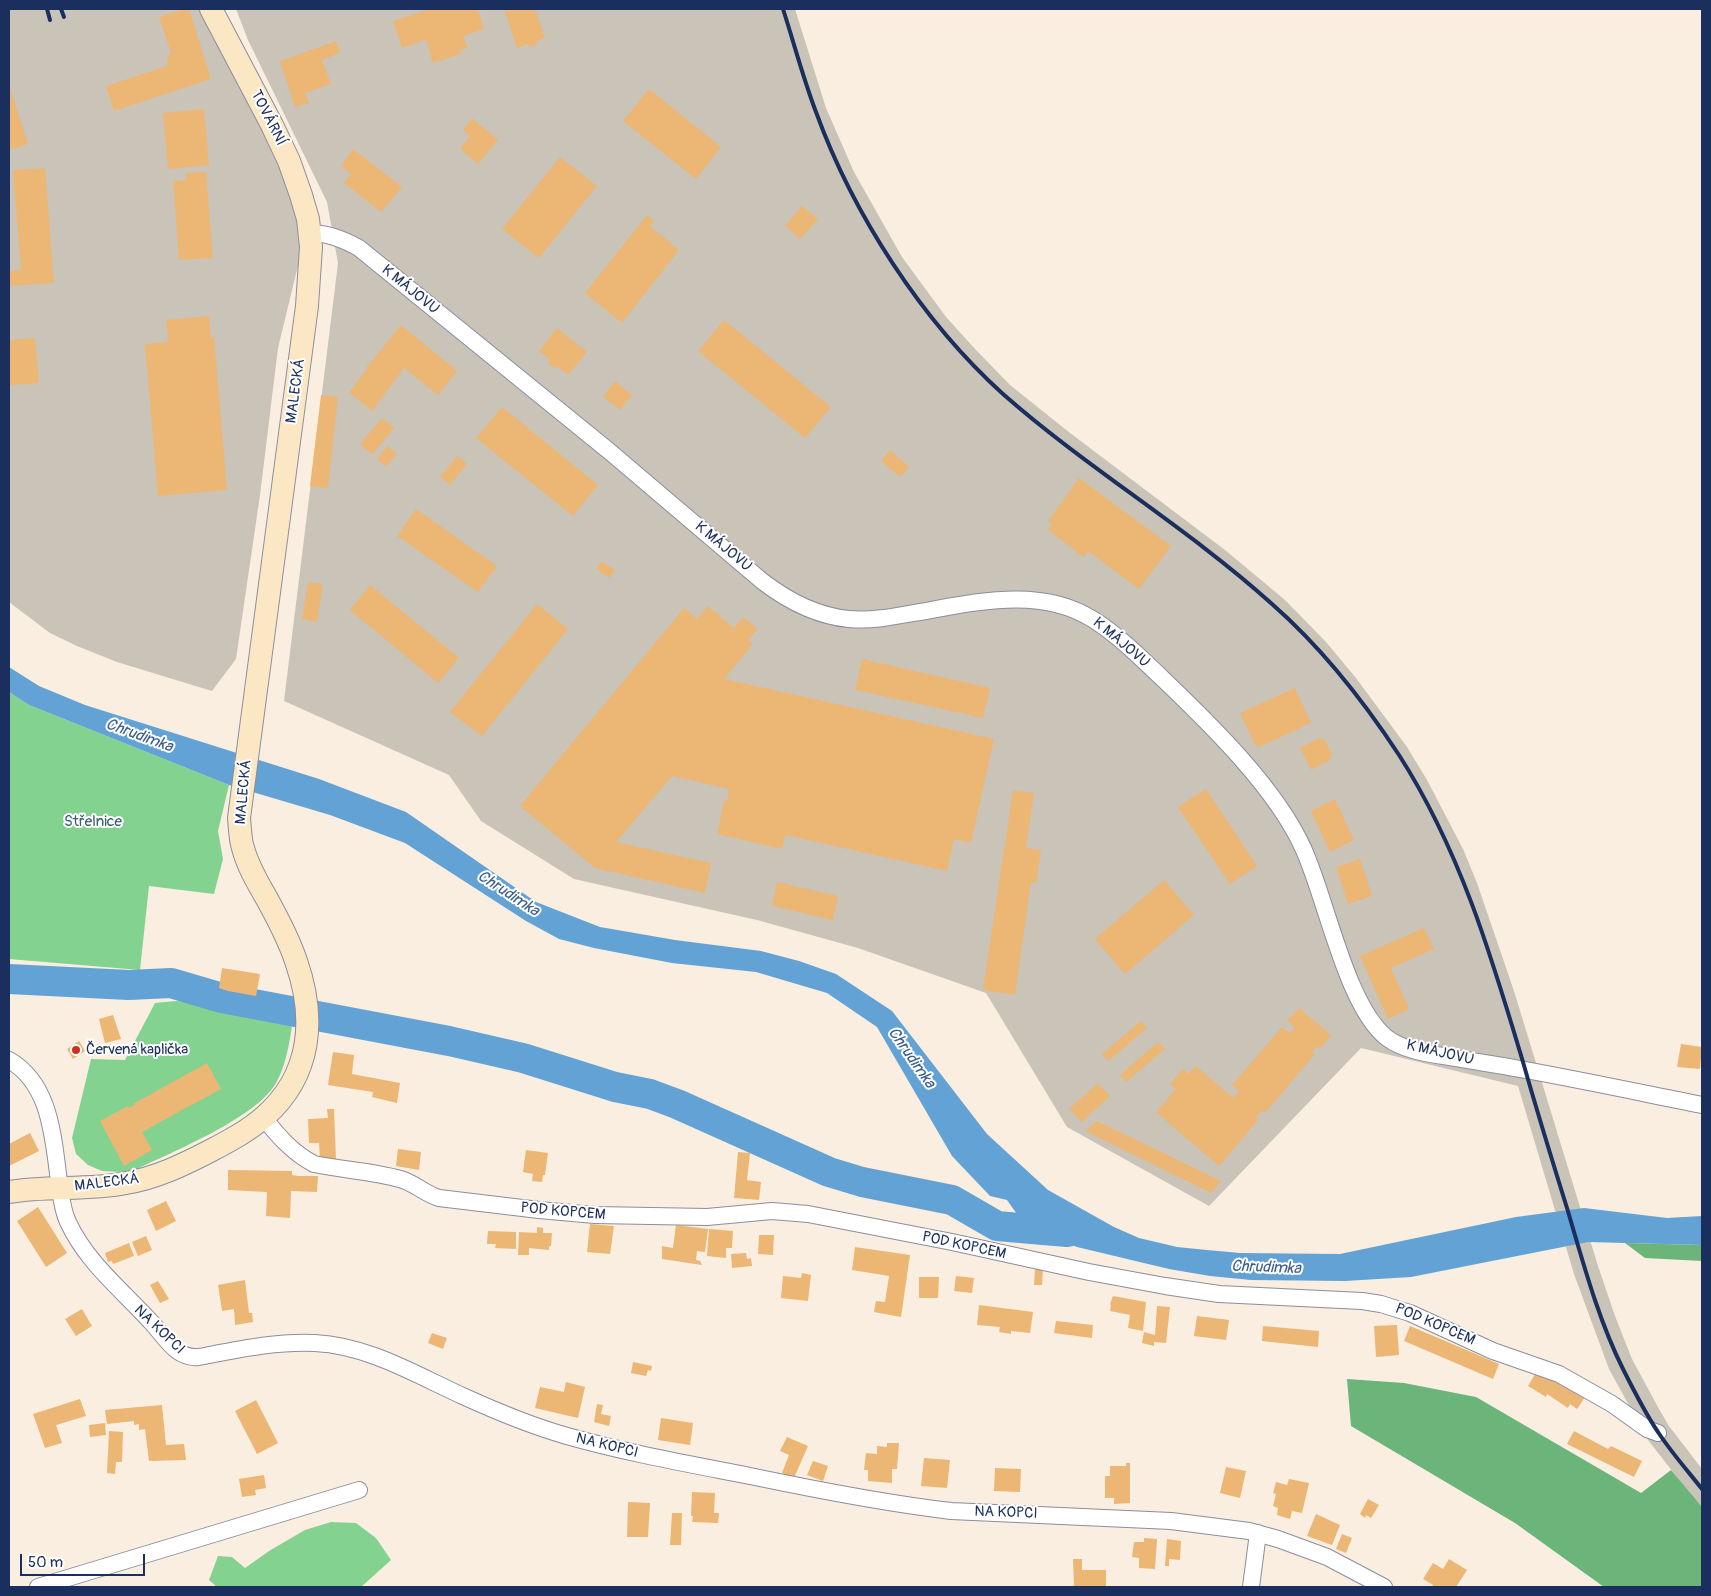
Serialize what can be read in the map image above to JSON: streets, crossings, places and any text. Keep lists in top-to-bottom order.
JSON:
{
  "streets": {
    "street": [
      "TOVÁRNÍ",
      "K MÁJOVU",
      "MALECKÁ",
      "POD KOPCEM",
      "NA KOPCI"
    ]
  },
  "crossings": [
    ["TOVÁRNÍ", "K MÁJOVU"],
    ["TOVÁRNÍ", "MALECKÁ"],
    ["K MÁJOVU", "MALECKÁ"],
    ["MALECKÁ", "POD KOPCEM"],
    ["MALECKÁ", "NA KOPCI"]
  ],
  "water": ["Chrudimka"],
  "parks": ["Střelnice"],
  "places": ["Červená kaplička"],
  "scale_bar": "50 m"
}
